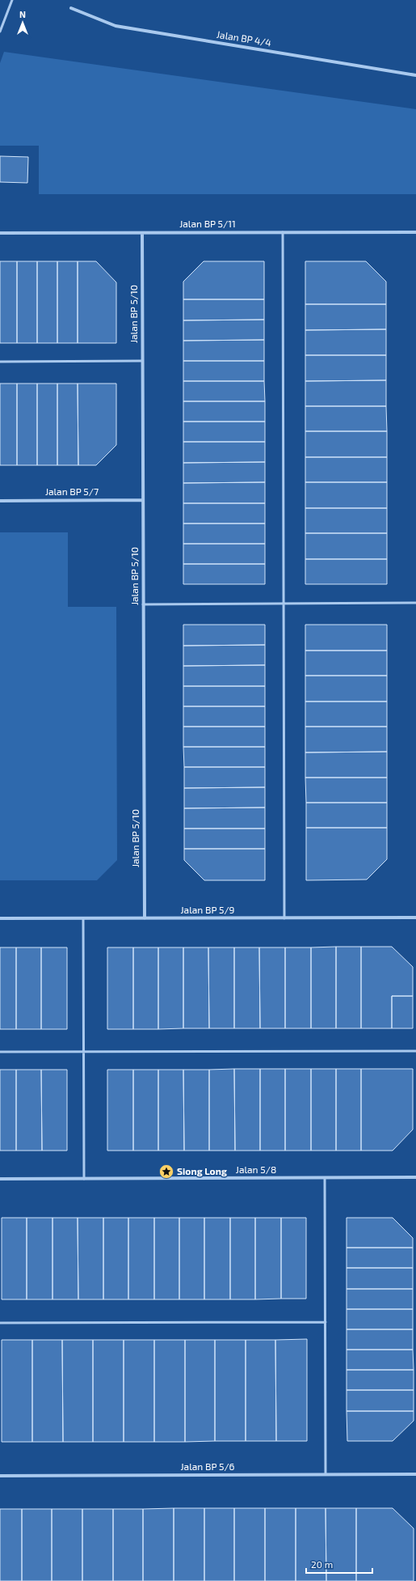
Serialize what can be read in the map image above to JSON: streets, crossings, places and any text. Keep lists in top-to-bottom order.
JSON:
{
  "streets": {
    "street": [
      "Jalan BP 4/4",
      "Jalan BP 5/11",
      "Jalan BP 5/10",
      "Jalan BP 5/7",
      "Jalan BP 5/9",
      "Jalan 5/8",
      "Jalan BP 5/6"
    ]
  },
  "crossings": [
    ["Jalan BP 5/11", "Jalan BP 5/10"],
    ["Jalan BP 5/10", "Jalan BP 5/7"],
    ["Jalan BP 5/10", "Jalan BP 5/9"]
  ],
  "places": {
    "place": ["Siong Long"]
  },
  "scale_bar": "20 m",
  "north": "top"
}
